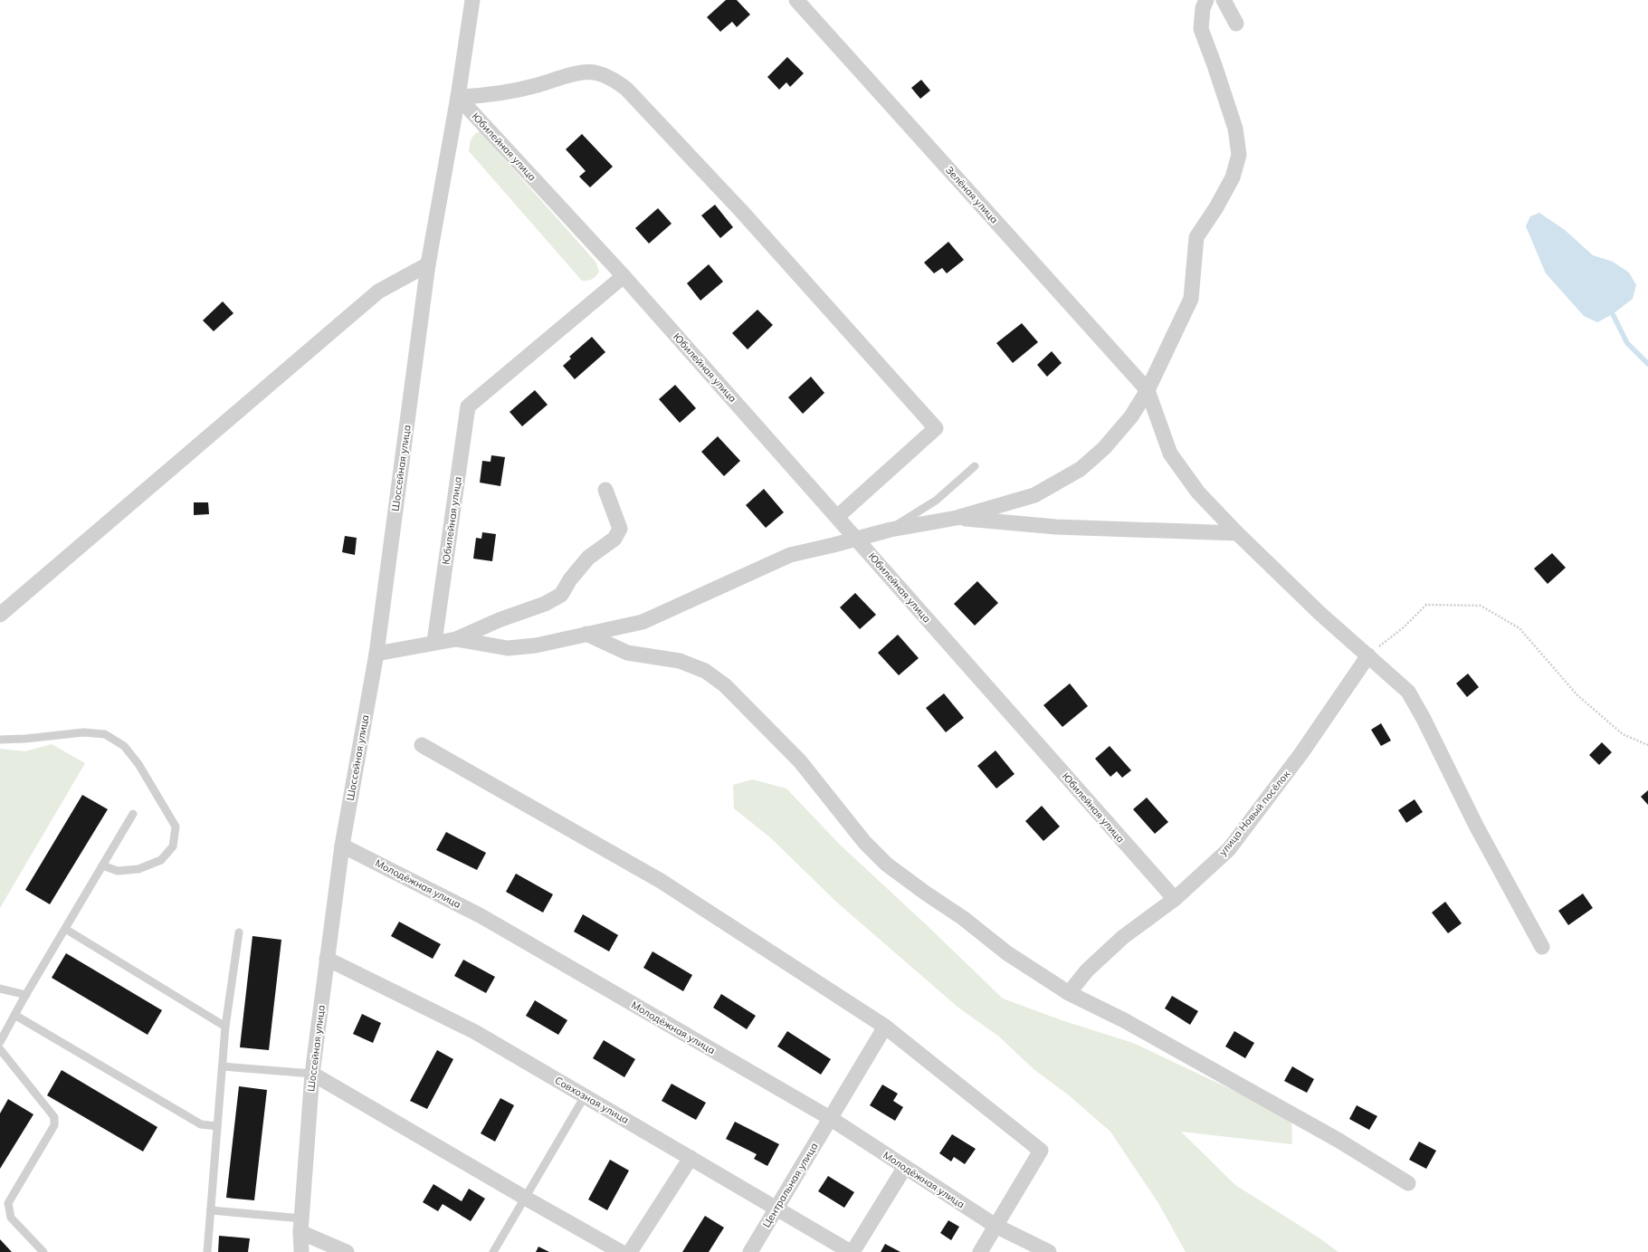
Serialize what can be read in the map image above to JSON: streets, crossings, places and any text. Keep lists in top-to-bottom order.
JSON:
{
  "streets": {
    "street": [
      "Юбилейная улица",
      "Зелёная улица",
      "Шоссейная улица",
      "улица Новый посёлок",
      "Молодёжная улица",
      "Совхозная улица",
      "Центральная улица"
    ]
  },
  "crossings": [
    ["Юбилейная улица", "Шоссейная улица"],
    ["Юбилейная улица", "улица Новый посёлок"],
    ["Шоссейная улица", "Молодёжная улица"],
    ["Шоссейная улица", "Совхозная улица"],
    ["Молодёжная улица", "Центральная улица"],
    ["Совхозная улица", "Центральная улица"]
  ]
}
